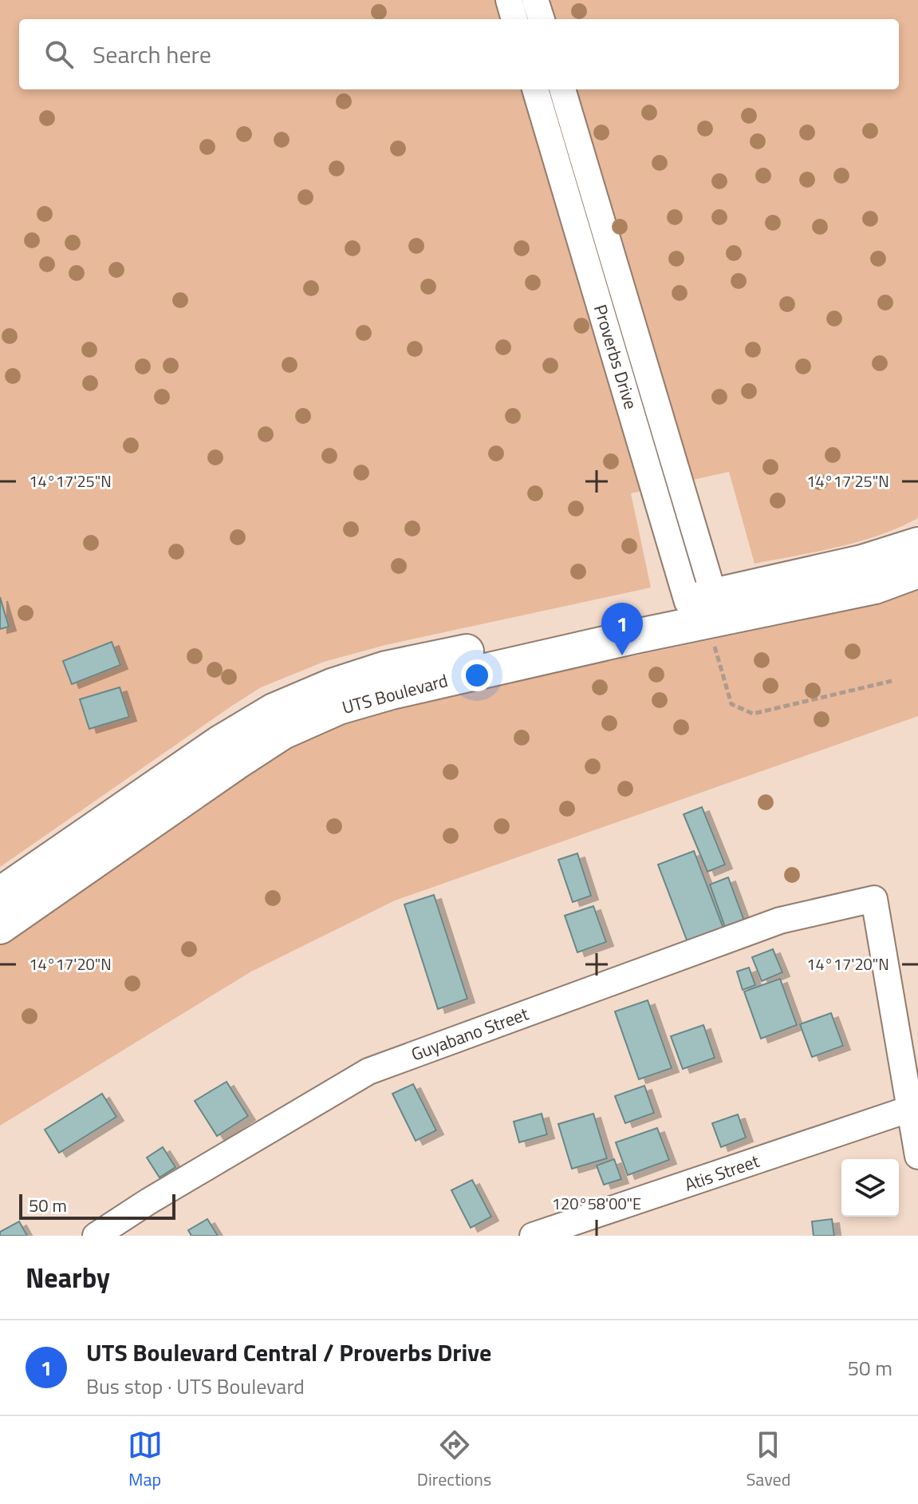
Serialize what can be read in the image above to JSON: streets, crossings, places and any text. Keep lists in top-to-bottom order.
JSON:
{
  "streets": {
    "main road": ["UTS Boulevard"],
    "street": ["Proverbs Drive", "Guyabano Street", "Atis Street"]
  },
  "crossings": [
    ["Proverbs Drive", "UTS Boulevard"],
    ["Guyabano Street", "Atis Street"]
  ],
  "scale_bar": "50 m",
  "page": {
    "search": "Search here",
    "pins": "1",
    "scale": "50 m",
    "heading": "Nearby",
    "list": [
      {
        "mark": "1",
        "name": "UTS Boulevard Central / Proverbs Drive",
        "note": "Bus stop · UTS Boulevard",
        "value": "50 m"
      }
    ],
    "nav": ["Map", "Directions", "Saved"]
  },
  "coordinates": ["14°17'25\"N", "14°17'20\"N", "120°58'00\"E"]
}
